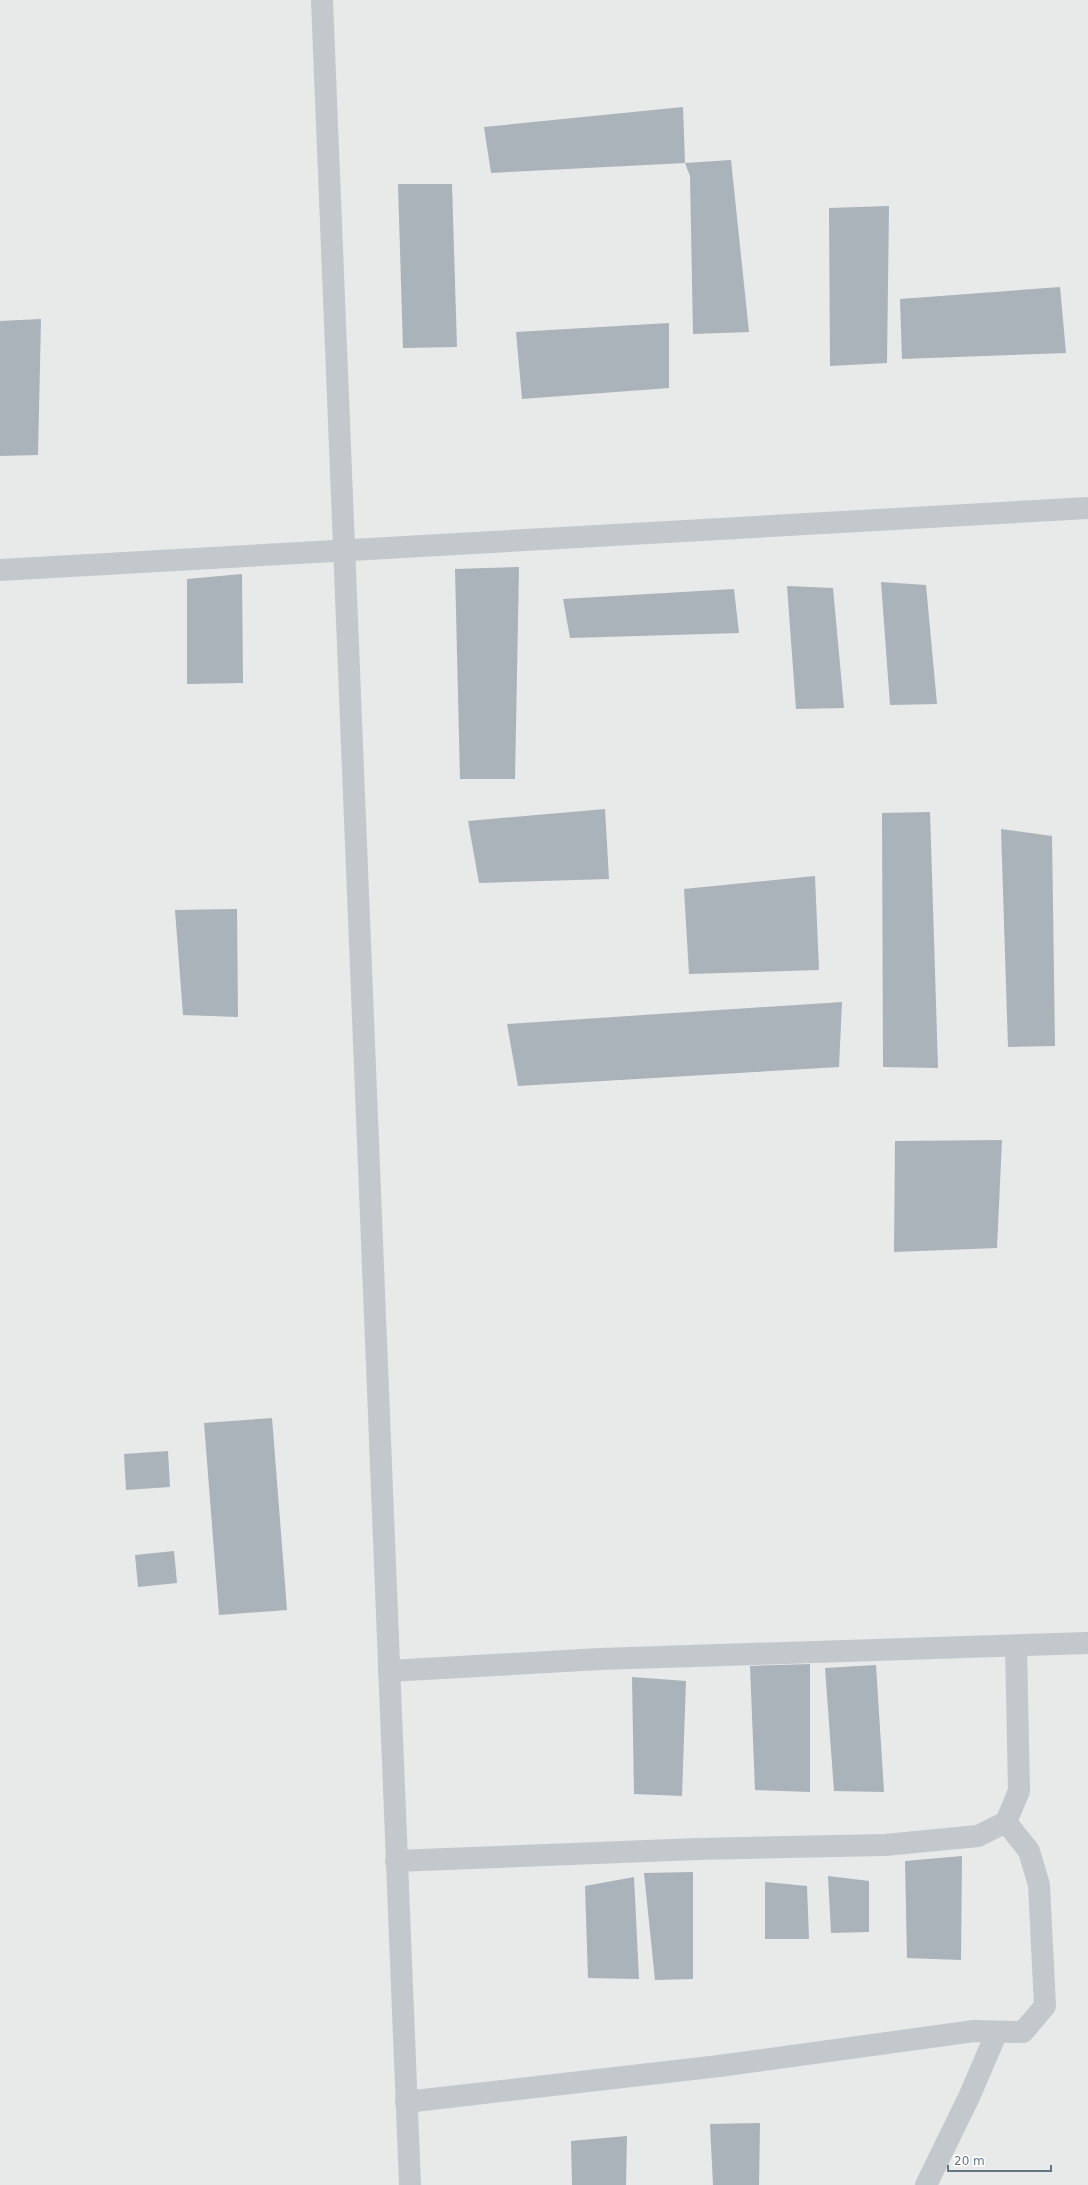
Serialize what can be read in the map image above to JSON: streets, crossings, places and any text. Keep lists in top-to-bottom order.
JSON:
{
  "scale_bar": "20 m"
}
